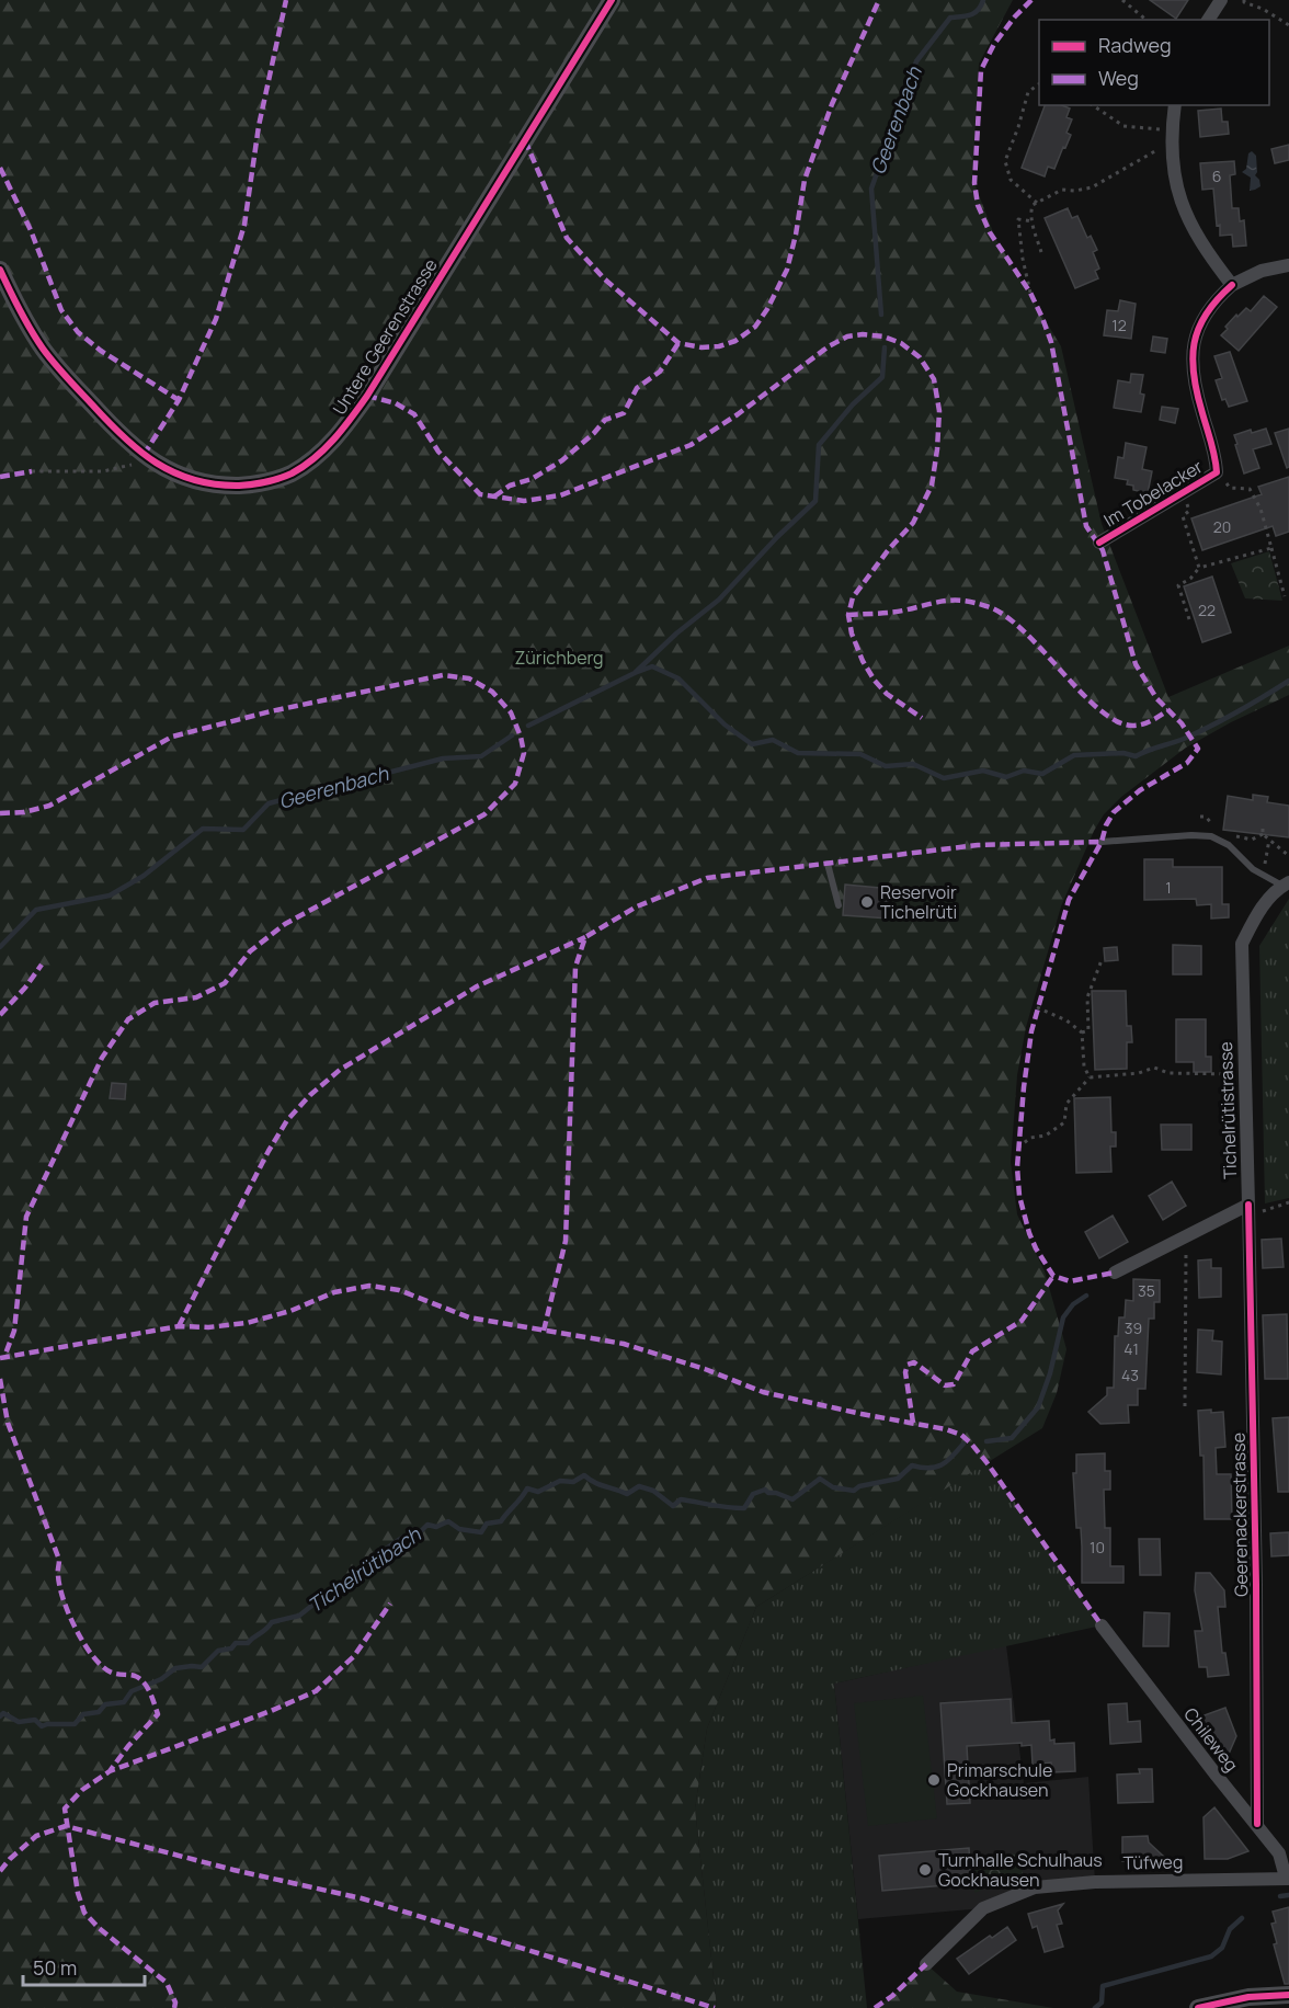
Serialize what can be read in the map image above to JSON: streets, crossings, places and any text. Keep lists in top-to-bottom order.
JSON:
{
  "streets": {
    "street": [
      "Untere Geerenstrasse",
      "Im Tobelacker",
      "Tichelrütistrasse",
      "Geerenackerstrasse",
      "Chileweg",
      "Tüfweg"
    ]
  },
  "crossings": [
    ["Tichelrütistrasse", "Geerenackerstrasse"],
    ["Geerenackerstrasse", "Chileweg"],
    ["Chileweg", "Tüfweg"]
  ],
  "water": ["Geerenbach", "Tichelrütibach"],
  "parks": ["Zürichberg"],
  "places": ["Reservoir Tichelrüti", "Primarschule Gockhausen", "Turnhalle Schulhaus Gockhausen"],
  "house_numbers": [
    "6",
    "12",
    "20",
    "22",
    "1",
    "35",
    "39",
    "41",
    "43",
    "10"
  ],
  "legend": ["Radweg", "Weg"],
  "scale_bar": "50 m"
}
